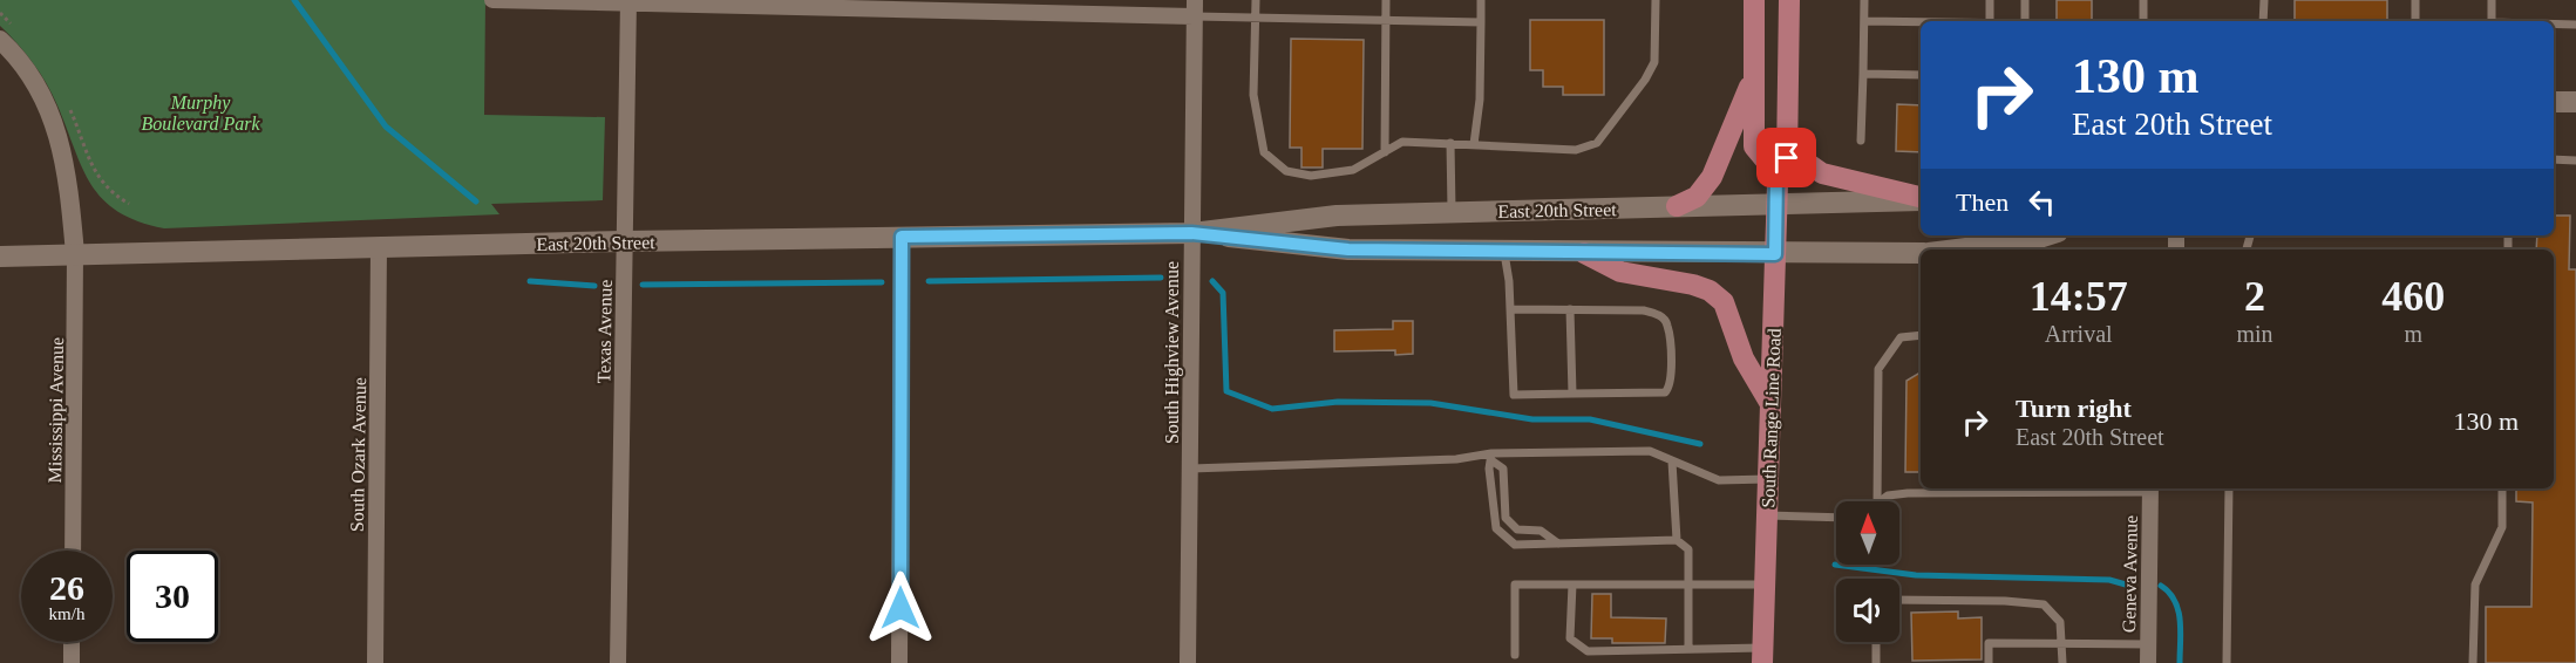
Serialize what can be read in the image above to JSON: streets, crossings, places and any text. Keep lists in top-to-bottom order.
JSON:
{
  "streets": {
    "main road": ["East 20th Street", "South Range Line Road"],
    "street": [
      "Texas Avenue",
      "South Highview Avenue",
      "Mississippi Avenue",
      "South Ozark Avenue",
      "Geneva Avenue"
    ]
  },
  "crossings": [
    ["East 20th Street", "Texas Avenue"],
    ["East 20th Street", "South Highview Avenue"],
    ["East 20th Street", "Mississippi Avenue"],
    ["East 20th Street", "South Range Line Road"],
    ["East 20th Street", "South Ozark Avenue"]
  ],
  "parks": ["Murphy Boulevard Park"],
  "north": "top",
  "page": {
    "turn": ["130 m", "East 20th Street"],
    "then": "Then",
    "eta": [
      "14:57",
      "Arrival",
      "2",
      "min",
      "460",
      "m"
    ],
    "list": [
      {
        "name": "Turn right",
        "note": "East 20th Street",
        "value": "130 m"
      }
    ],
    "speed": "26 km/h",
    "limit": "30"
  }
}
